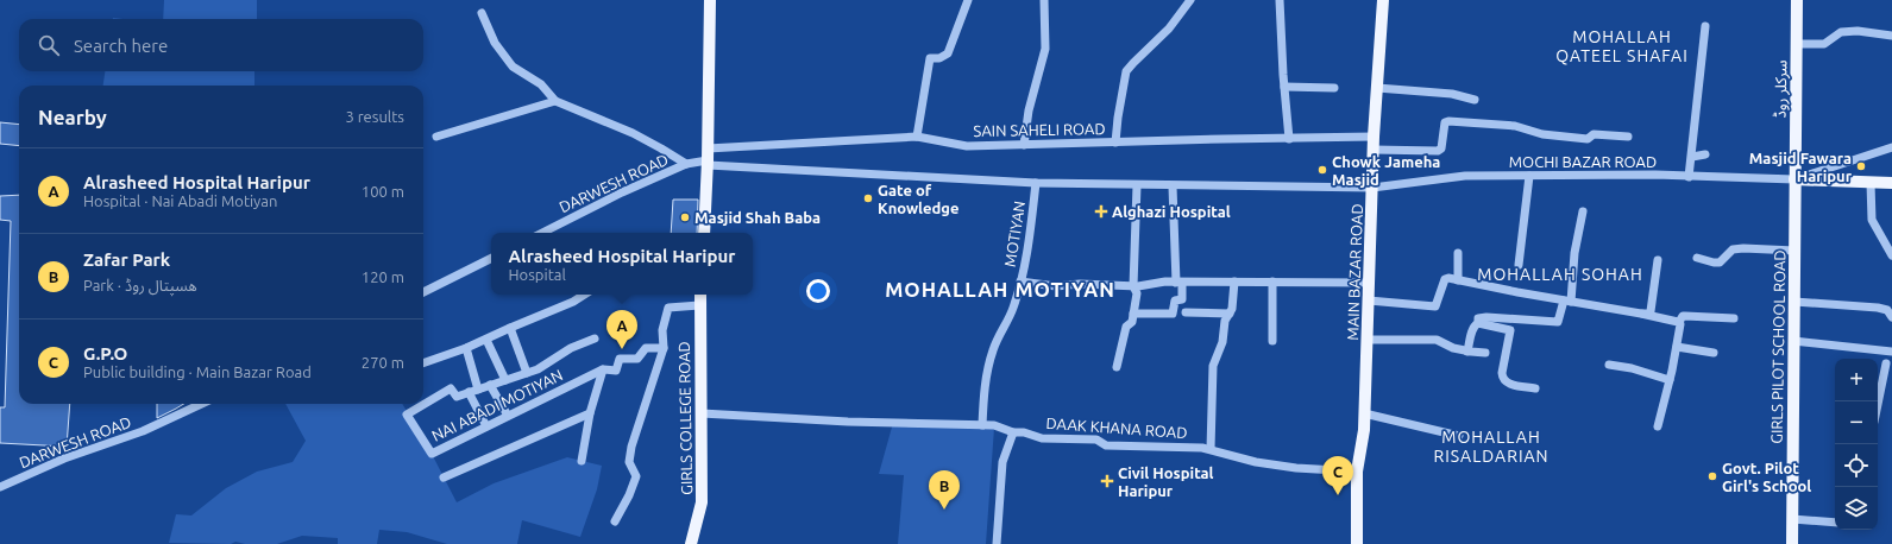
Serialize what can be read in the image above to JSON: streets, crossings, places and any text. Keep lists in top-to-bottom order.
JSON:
{
  "streets": {
    "main road": [
      "سرکلر روڈ",
      "MAIN BAZAR ROAD",
      "GIRLS PILOT SCHOOL ROAD",
      "GIRLS COLLEGE ROAD"
    ],
    "street": [
      "SAIN SAHELI ROAD",
      "MOCHI BAZAR ROAD",
      "DARWESH ROAD",
      "MOTIYAN",
      "NAI ABADI MOTIYAN",
      "DAAK KHANA ROAD"
    ]
  },
  "crossings": [
    ["سرکلر روڈ", "MOCHI BAZAR ROAD"],
    ["سرکلر روڈ", "GIRLS PILOT SCHOOL ROAD"],
    ["SAIN SAHELI ROAD", "DARWESH ROAD"],
    ["SAIN SAHELI ROAD", "MAIN BAZAR ROAD"],
    ["MOCHI BAZAR ROAD", "MAIN BAZAR ROAD"],
    ["MOCHI BAZAR ROAD", "GIRLS PILOT SCHOOL ROAD"],
    ["MOTIYAN", "DAAK KHANA ROAD"],
    ["MAIN BAZAR ROAD", "DAAK KHANA ROAD"],
    ["GIRLS COLLEGE ROAD", "DAAK KHANA ROAD"]
  ],
  "districts": [
    "MOHALLAH QATEEL SHAFAI",
    "MOHALLAH SOHAH",
    "MOHALLAH MOTIYAN",
    "MOHALLAH RISALDARIAN"
  ],
  "places": {
    "other": [
      "Masjid Fawara Haripur",
      "Chowk Jameha Masjid",
      "Gate of Knowledge",
      "Masjid Shah Baba",
      "Govt. Pilot Girl's School"
    ],
    "health": ["Alghazi Hospital", "Civil Hospital Haripur"]
  },
  "page": {
    "search": "Search here",
    "heading": ["Nearby", "3 results"],
    "list": [
      {
        "mark": "A",
        "name": "Alrasheed Hospital Haripur",
        "note": "Hospital · Nai Abadi Motiyan",
        "value": "100 m"
      },
      {
        "mark": "B",
        "name": "Zafar Park",
        "note": "Park · ھسپتال روڈ",
        "value": "120 m"
      },
      {
        "mark": "C",
        "name": "G.P.O",
        "note": "Public building · Main Bazar Road",
        "value": "270 m"
      }
    ],
    "popup": ["Alrasheed Hospital Haripur", "Hospital"],
    "pins": ["A", "C", "B"],
    "map_buttons": ["+", "−"]
  }
}
